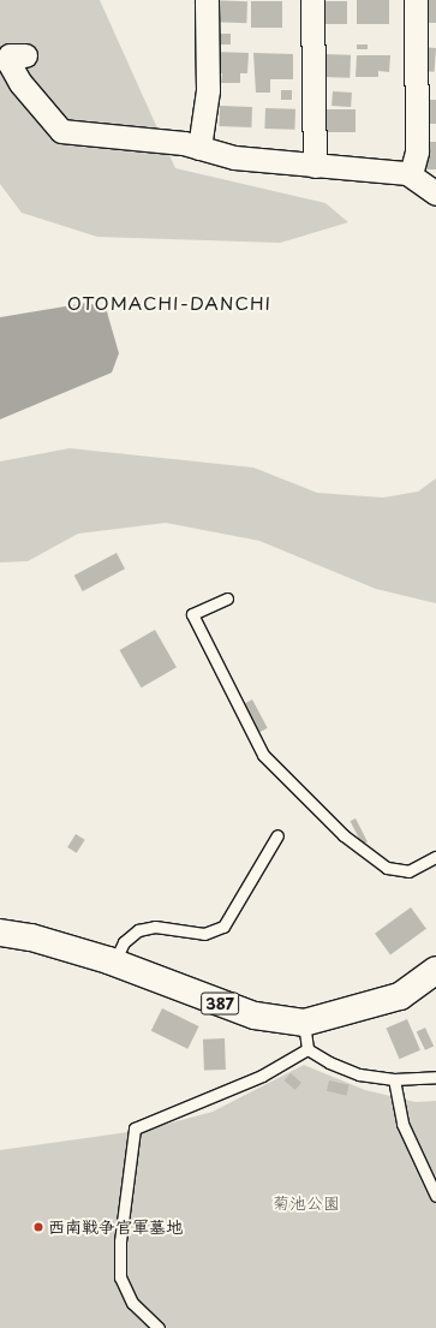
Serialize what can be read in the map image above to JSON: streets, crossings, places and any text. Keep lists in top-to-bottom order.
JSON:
{
  "streets": {
    "highway": ["387"]
  },
  "districts": ["OTOMACHI-DANCHI"],
  "parks": ["菊池公園"],
  "places": ["西南戦争官軍墓地"]
}
